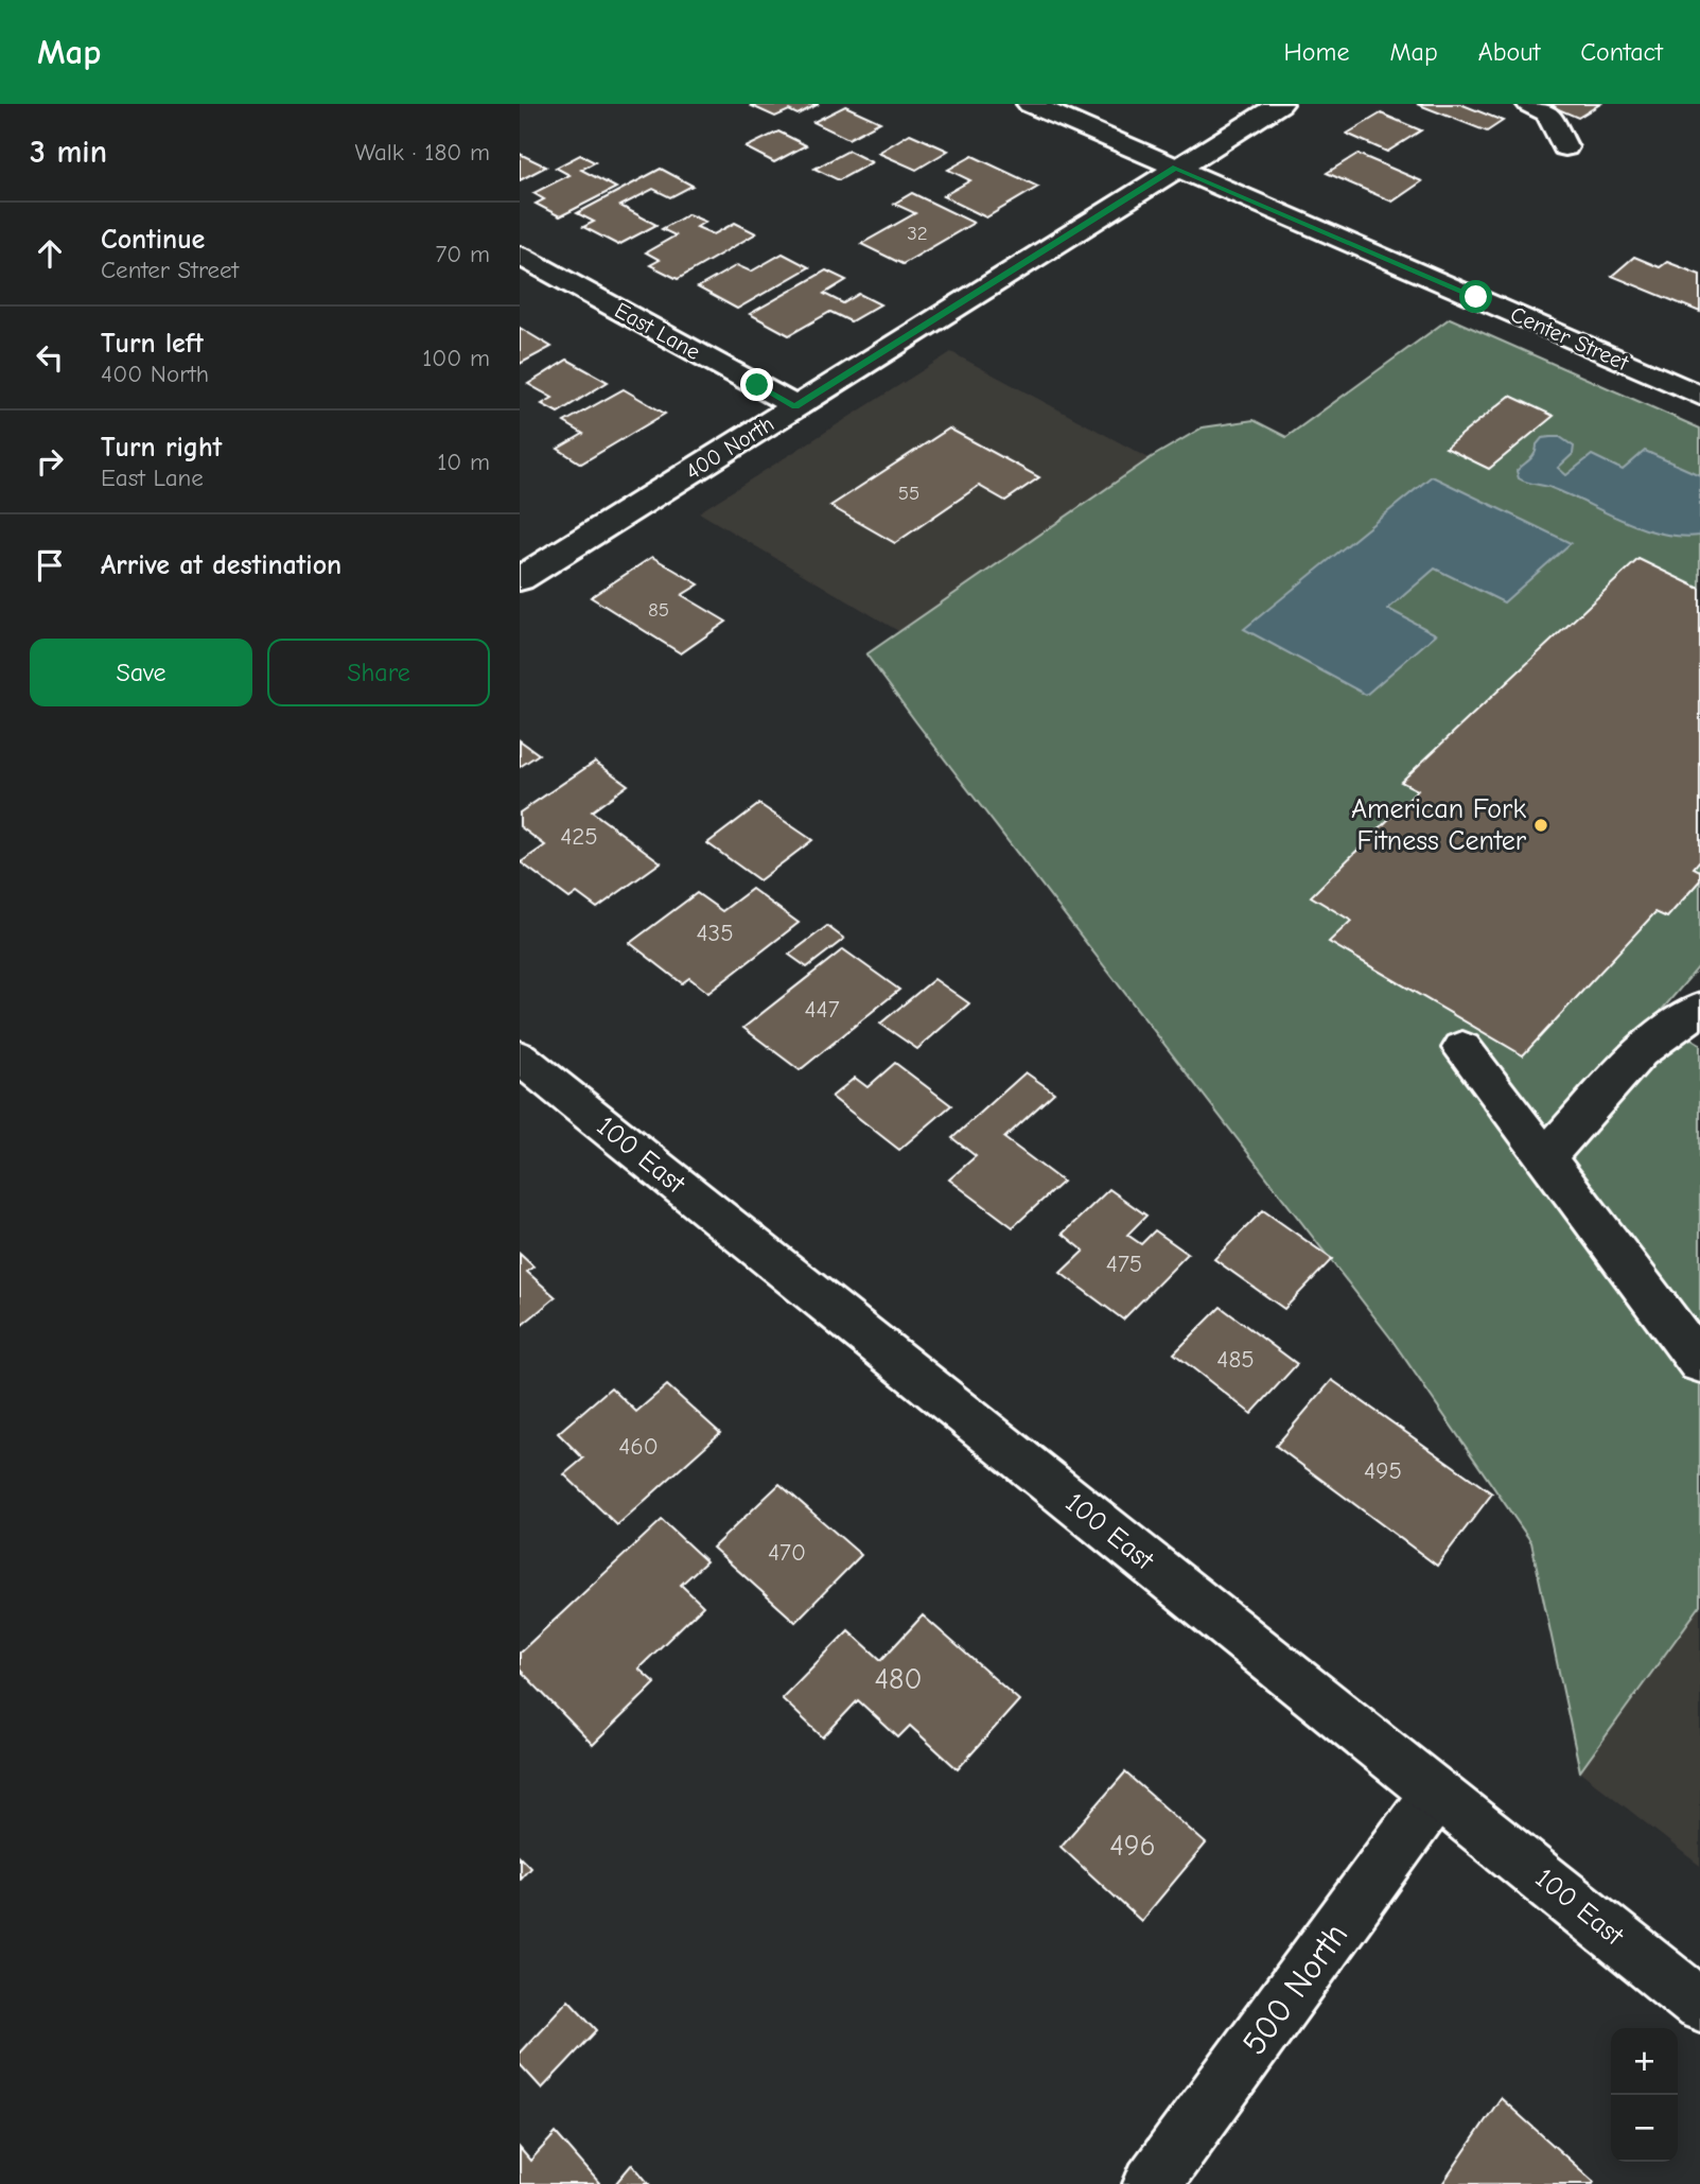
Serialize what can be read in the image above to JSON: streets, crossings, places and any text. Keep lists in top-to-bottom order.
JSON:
{
  "streets": {
    "street": [
      "East Lane",
      "Center Street",
      "400 North",
      "100 East",
      "500 North"
    ]
  },
  "crossings": [
    ["East Lane", "400 North"],
    ["Center Street", "400 North"],
    ["100 East", "500 North"]
  ],
  "places": ["American Fork Fitness Center"],
  "house_numbers": [
    "32",
    "55",
    "85",
    "425",
    "435",
    "447",
    "475",
    "485",
    "460",
    "495",
    "470",
    "480",
    "496"
  ],
  "page": {
    "header": "Map",
    "nav": [
      "Home",
      "Map",
      "About",
      "Contact"
    ],
    "heading": ["3 min", "Walk · 180 m"],
    "list": [
      ["Continue", "Center Street", "70 m"],
      ["Turn left", "400 North", "100 m"],
      ["Turn right", "East Lane", "10 m"],
      "Arrive at destination"
    ],
    "buttons": ["Save", "Share"],
    "map_buttons": ["+", "−"]
  }
}
